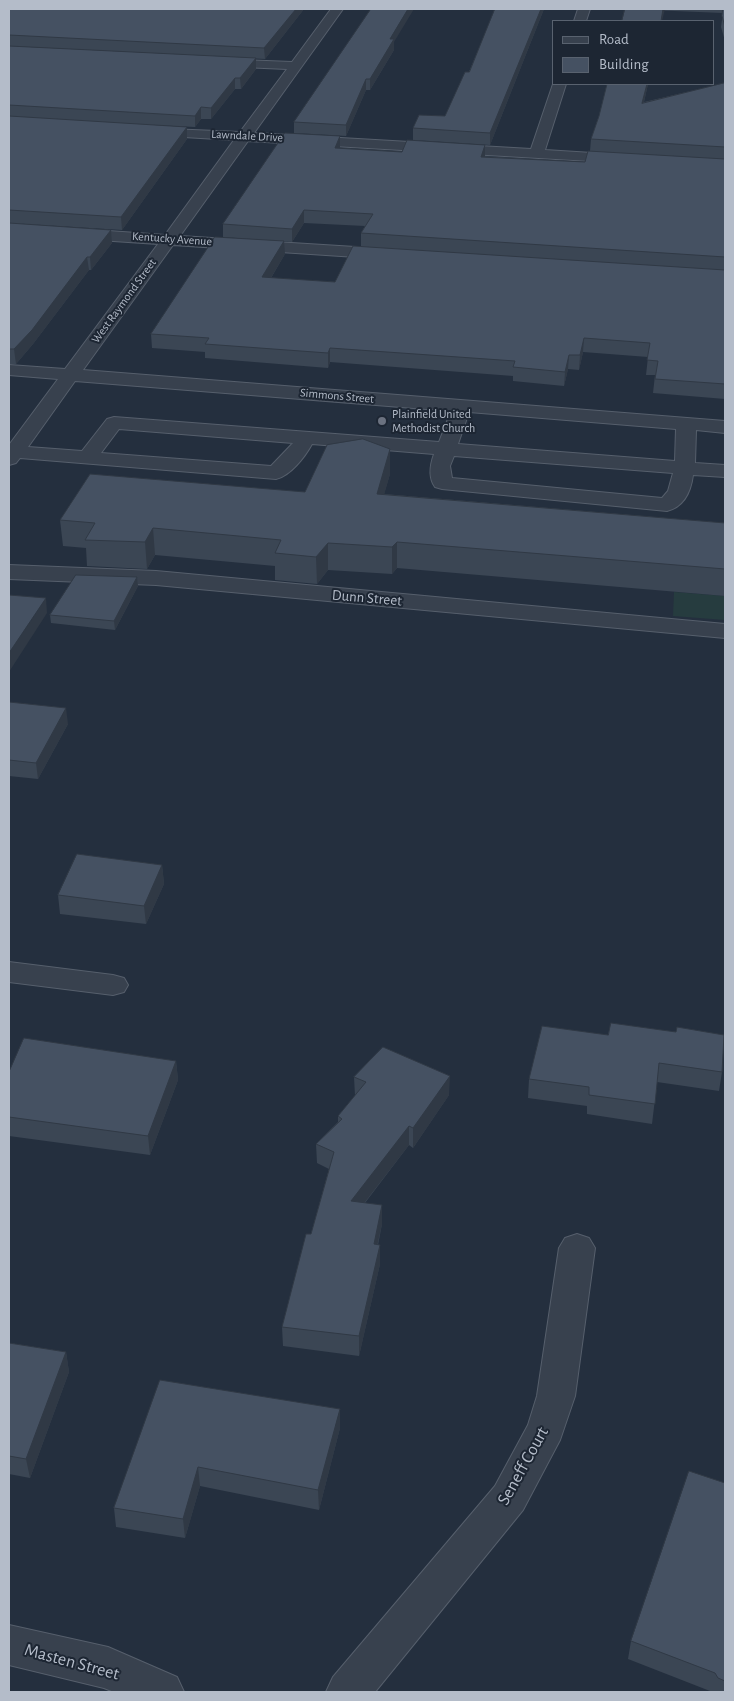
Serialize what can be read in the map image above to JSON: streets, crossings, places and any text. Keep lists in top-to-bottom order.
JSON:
{
  "streets": {
    "street": [
      "Lawndale Drive",
      "Kentucky Avenue",
      "West Raymond Street",
      "Simmons Street",
      "Dunn Street",
      "Seneff Court",
      "Masten Street"
    ]
  },
  "crossings": [
    ["Lawndale Drive", "West Raymond Street"],
    ["Kentucky Avenue", "West Raymond Street"],
    ["West Raymond Street", "Simmons Street"]
  ],
  "places": ["Plainfield United Methodist Church"],
  "legend": ["Road", "Building"]
}
